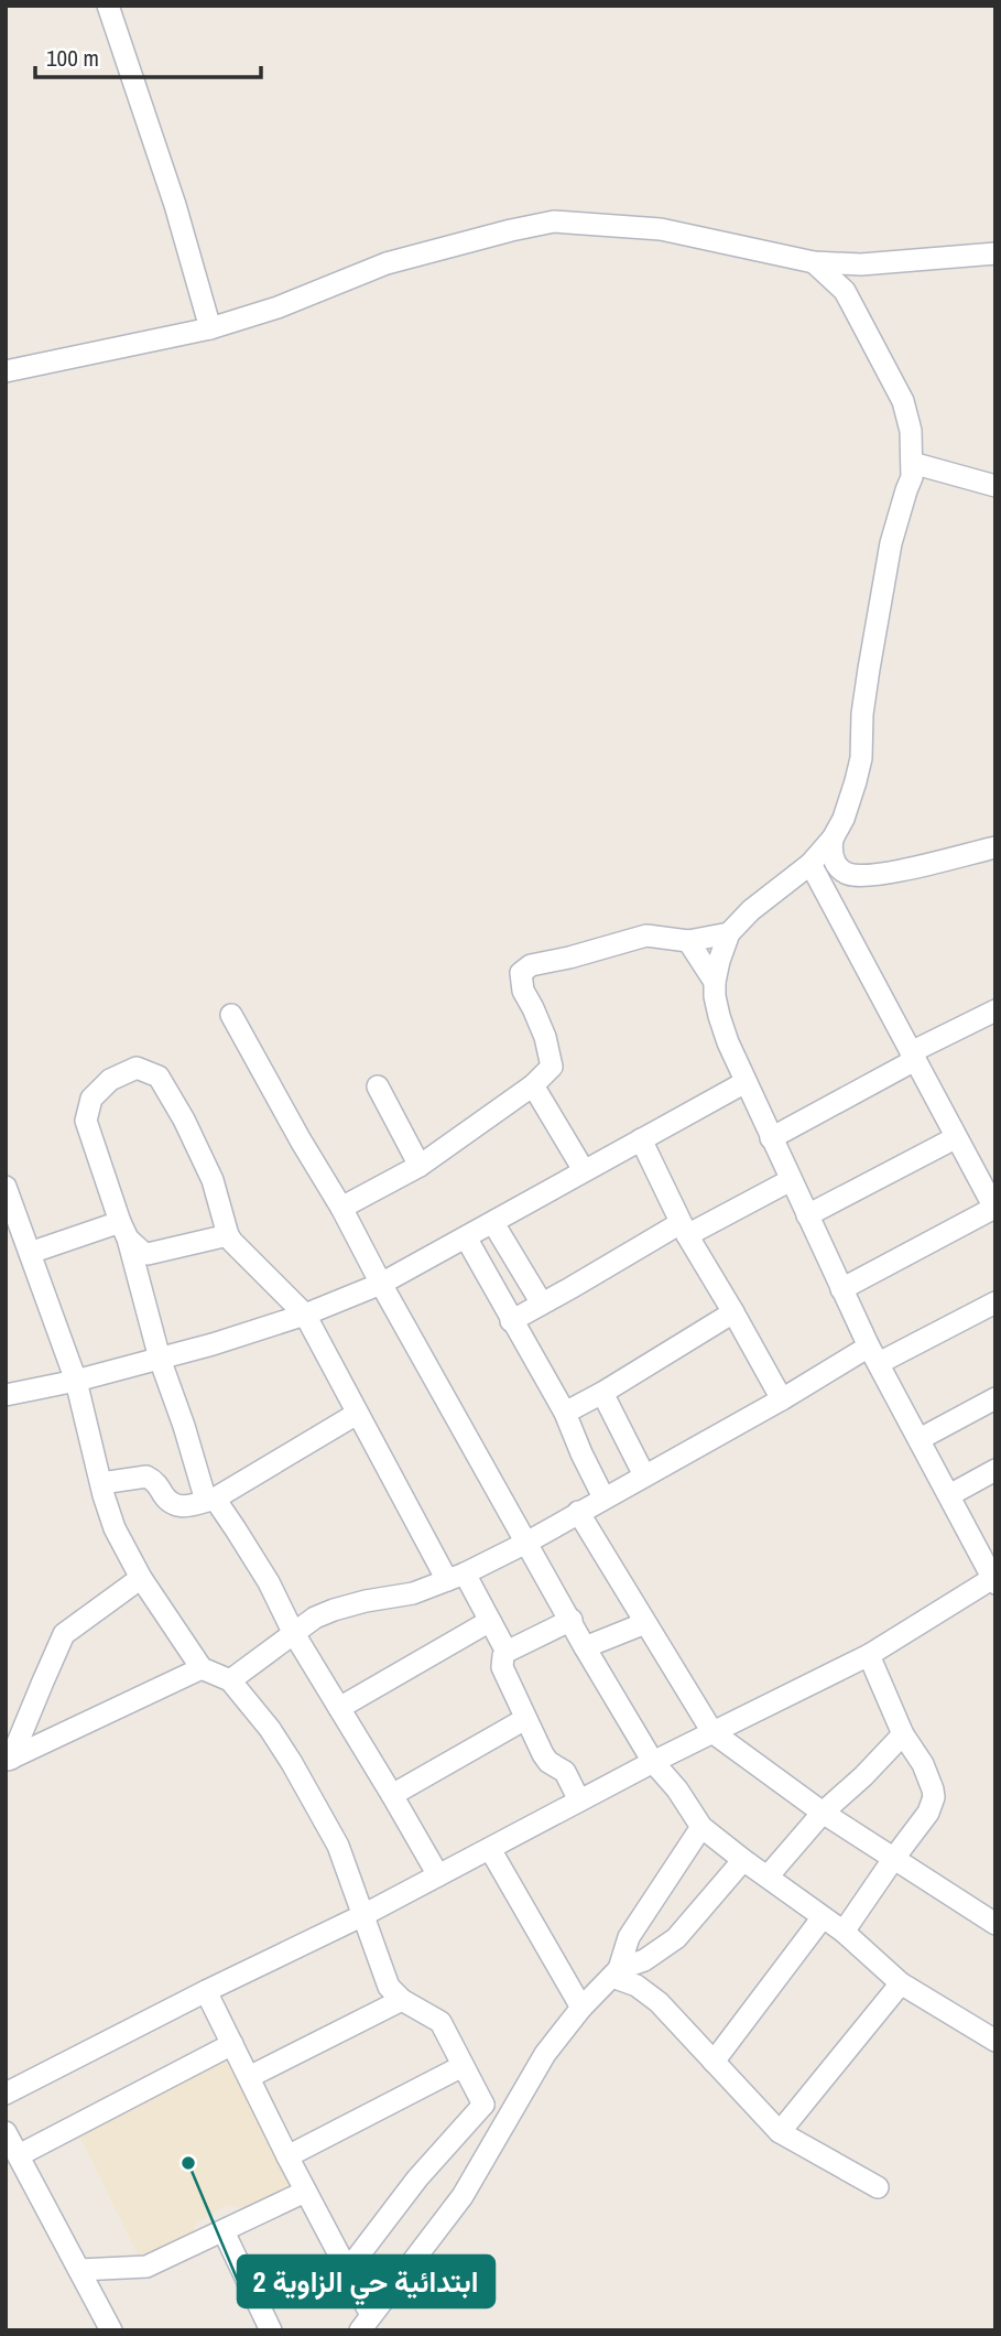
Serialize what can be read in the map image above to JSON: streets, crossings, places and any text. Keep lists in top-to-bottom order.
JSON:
{
  "places": ["ابتدائية حي الزاوية 2"],
  "scale_bar": "100 m"
}
